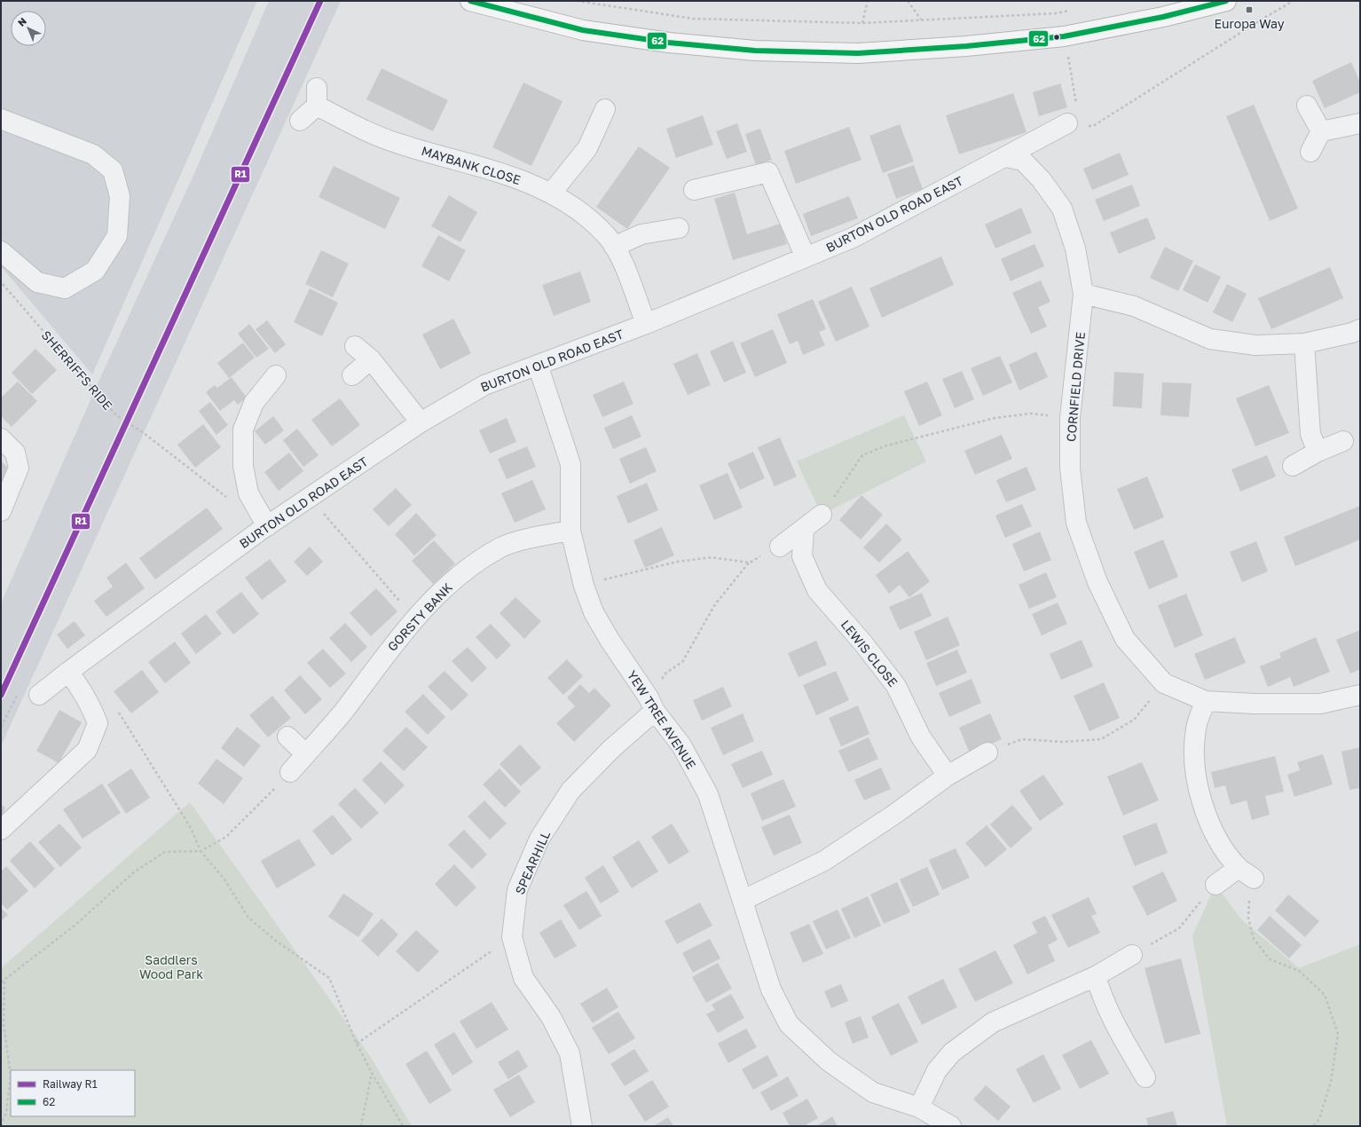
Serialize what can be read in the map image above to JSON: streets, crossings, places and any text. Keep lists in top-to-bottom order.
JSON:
{
  "streets": {
    "street": [
      "MAYBANK CLOSE",
      "BURTON OLD ROAD EAST",
      "CORNFIELD DRIVE",
      "GORSTY BANK",
      "LEWIS CLOSE",
      "YEW TREE AVENUE",
      "SPEARHILL"
    ],
    "path": ["SHERRIFFS RIDE"]
  },
  "crossings": [
    ["MAYBANK CLOSE", "BURTON OLD ROAD EAST"],
    ["BURTON OLD ROAD EAST", "CORNFIELD DRIVE"],
    ["BURTON OLD ROAD EAST", "YEW TREE AVENUE"],
    ["GORSTY BANK", "YEW TREE AVENUE"],
    ["YEW TREE AVENUE", "SPEARHILL"]
  ],
  "parks": ["Saddlers Wood Park"],
  "places": {
    "transit": ["Europa Way"]
  },
  "lines": ["rail line R1", "transit line 62"],
  "legend": ["Railway R1", "62"],
  "north": "top left"
}
